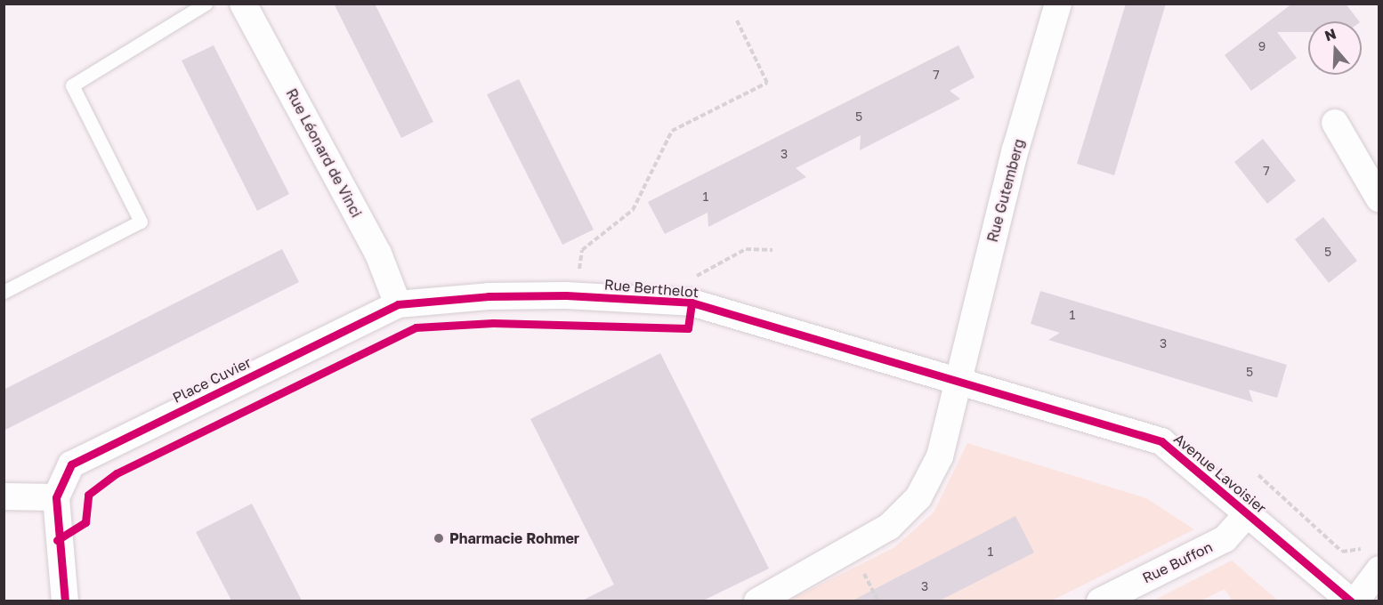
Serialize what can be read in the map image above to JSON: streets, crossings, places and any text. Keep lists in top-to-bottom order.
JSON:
{
  "streets": {
    "street": [
      "Rue Léonard de Vinci",
      "Rue Gutemberg",
      "Rue Berthelot",
      "Place Cuvier",
      "Avenue Lavoisier",
      "Rue Buffon"
    ]
  },
  "crossings": [
    ["Rue Léonard de Vinci", "Rue Berthelot"],
    ["Rue Léonard de Vinci", "Place Cuvier"],
    ["Rue Gutemberg", "Rue Berthelot"],
    ["Rue Gutemberg", "Avenue Lavoisier"],
    ["Rue Berthelot", "Place Cuvier"],
    ["Rue Berthelot", "Avenue Lavoisier"],
    ["Avenue Lavoisier", "Rue Buffon"]
  ],
  "places": ["Pharmacie Rohmer"],
  "house_numbers": [
    "9",
    "7",
    "5",
    "3",
    "7",
    "1",
    "5",
    "1",
    "3",
    "5",
    "1",
    "3"
  ],
  "north": "top"
}
